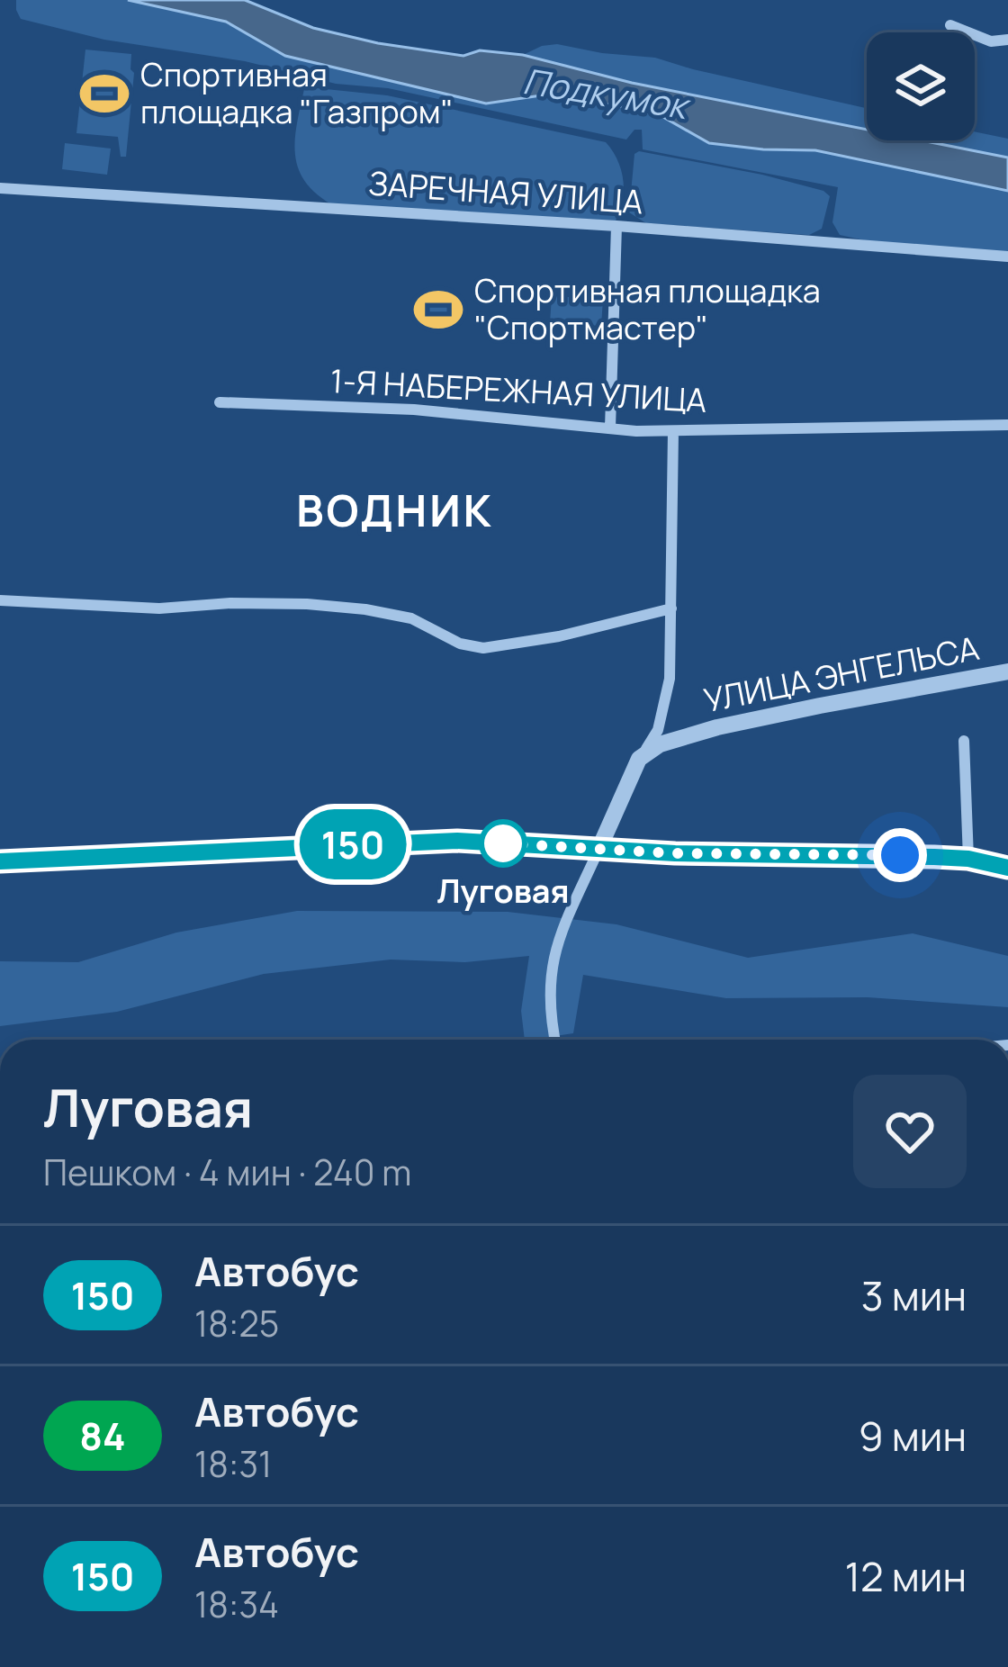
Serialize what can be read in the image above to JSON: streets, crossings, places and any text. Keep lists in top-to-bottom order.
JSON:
{
  "streets": {
    "street": ["ЗАРЕЧНАЯ УЛИЦА", "1-Я НАБЕРЕЖНАЯ УЛИЦА", "УЛИЦА ЭНГЕЛЬСА"]
  },
  "districts": ["ВОДНИК"],
  "water": ["Подкумок"],
  "places": {
    "sports": ["Спортивная площадка \"Газпром\"", "Спортивная площадка \"Спортмастер\""],
    "other": ["Луговая"]
  },
  "lines": ["bus line 150"],
  "page": {
    "on_map": "150",
    "heading": ["Луговая", "Пешком · 4 мин · 240 m"],
    "list": [
      {
        "mark": "150",
        "name": "Автобус",
        "note": "18:25",
        "value": "3 мин"
      },
      {
        "mark": "84",
        "name": "Автобус",
        "note": "18:31",
        "value": "9 мин"
      },
      {
        "mark": "150",
        "name": "Автобус",
        "note": "18:34",
        "value": "12 мин"
      }
    ]
  }
}
